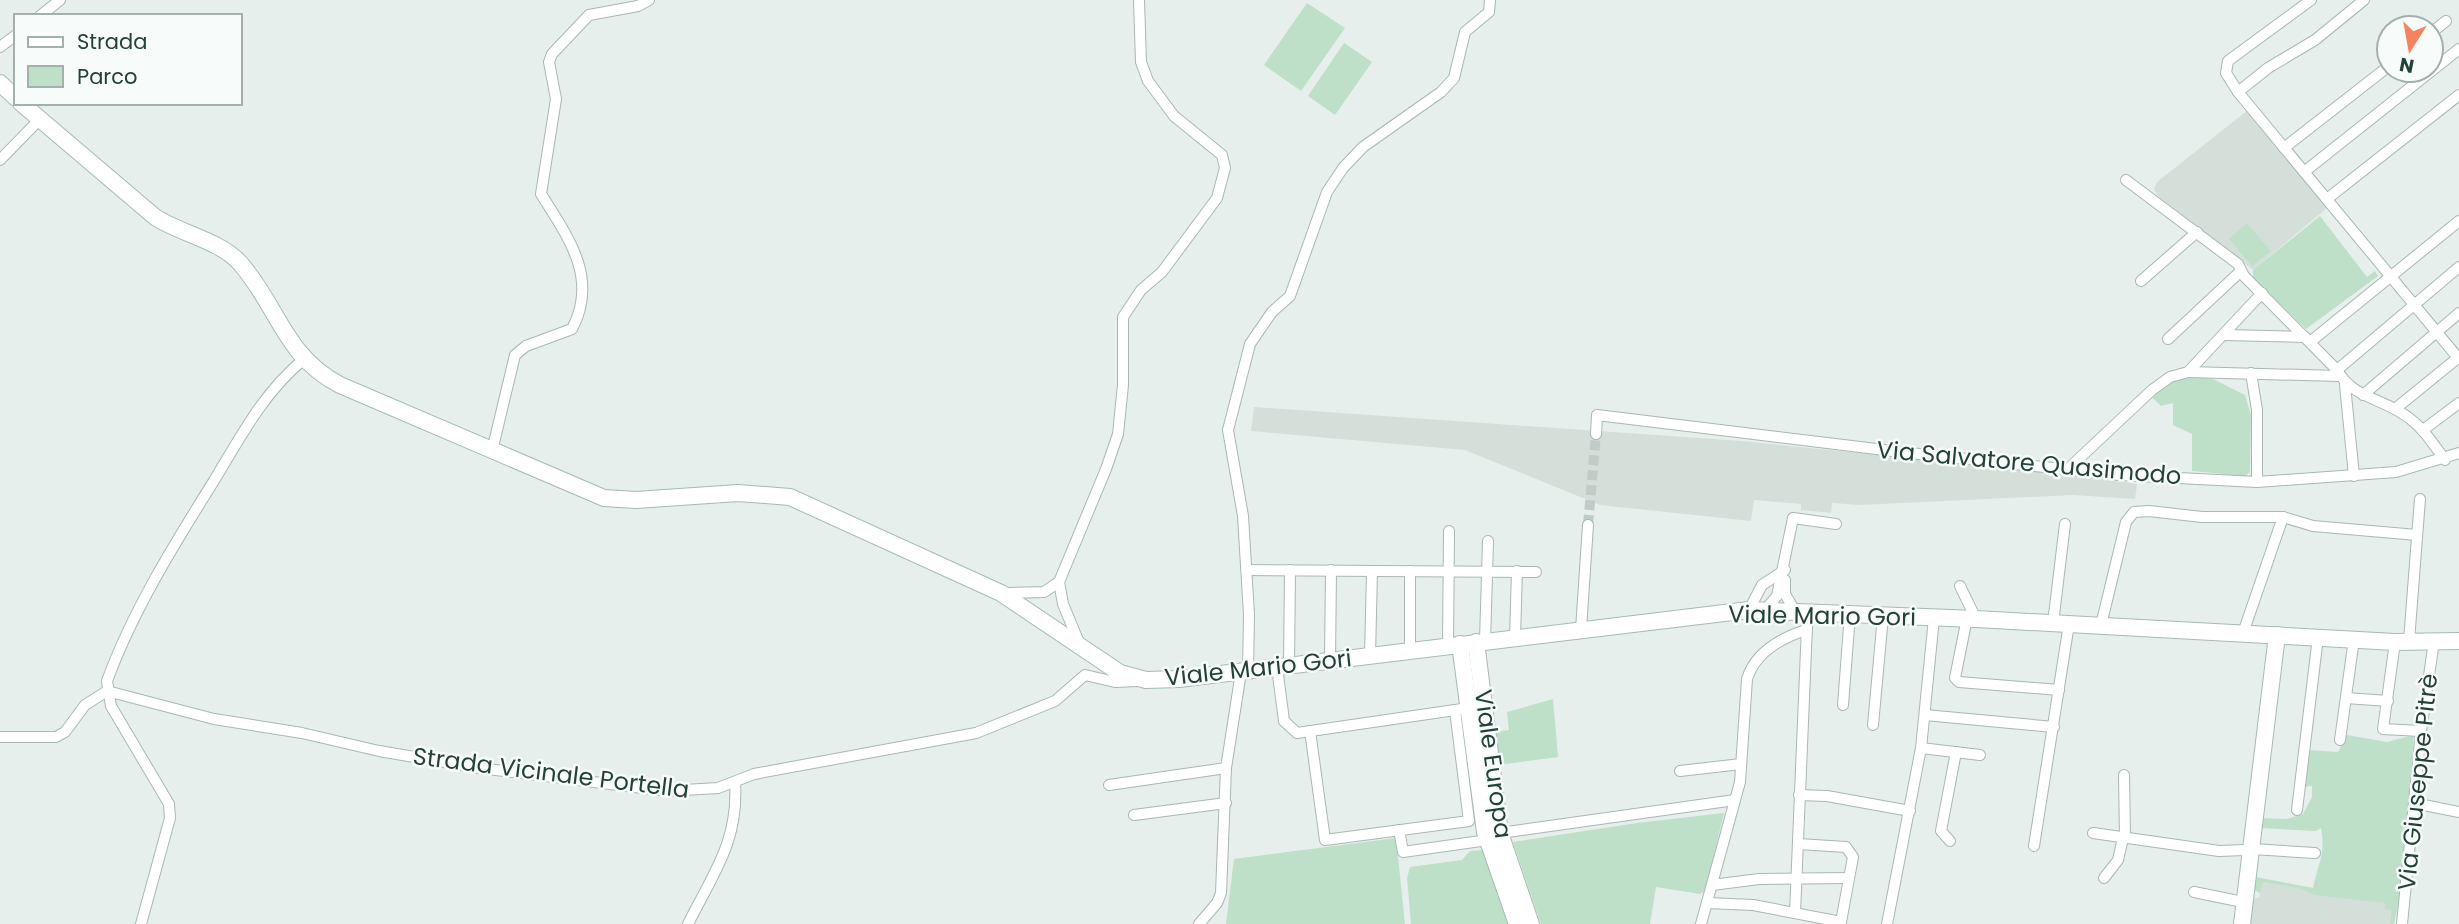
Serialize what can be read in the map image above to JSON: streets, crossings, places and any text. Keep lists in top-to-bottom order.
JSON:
{
  "streets": {
    "main road": ["Viale Mario Gori", "Viale Europa"],
    "street": ["Via Salvatore Quasimodo", "Strada Vicinale Portella", "Via Giuseppe Pitrè"]
  },
  "crossings": [
    ["Viale Mario Gori", "Viale Europa"],
    ["Viale Mario Gori", "Strada Vicinale Portella"],
    ["Viale Mario Gori", "Via Giuseppe Pitrè"]
  ],
  "legend": ["Strada", "Parco"],
  "north": "bottom"
}
